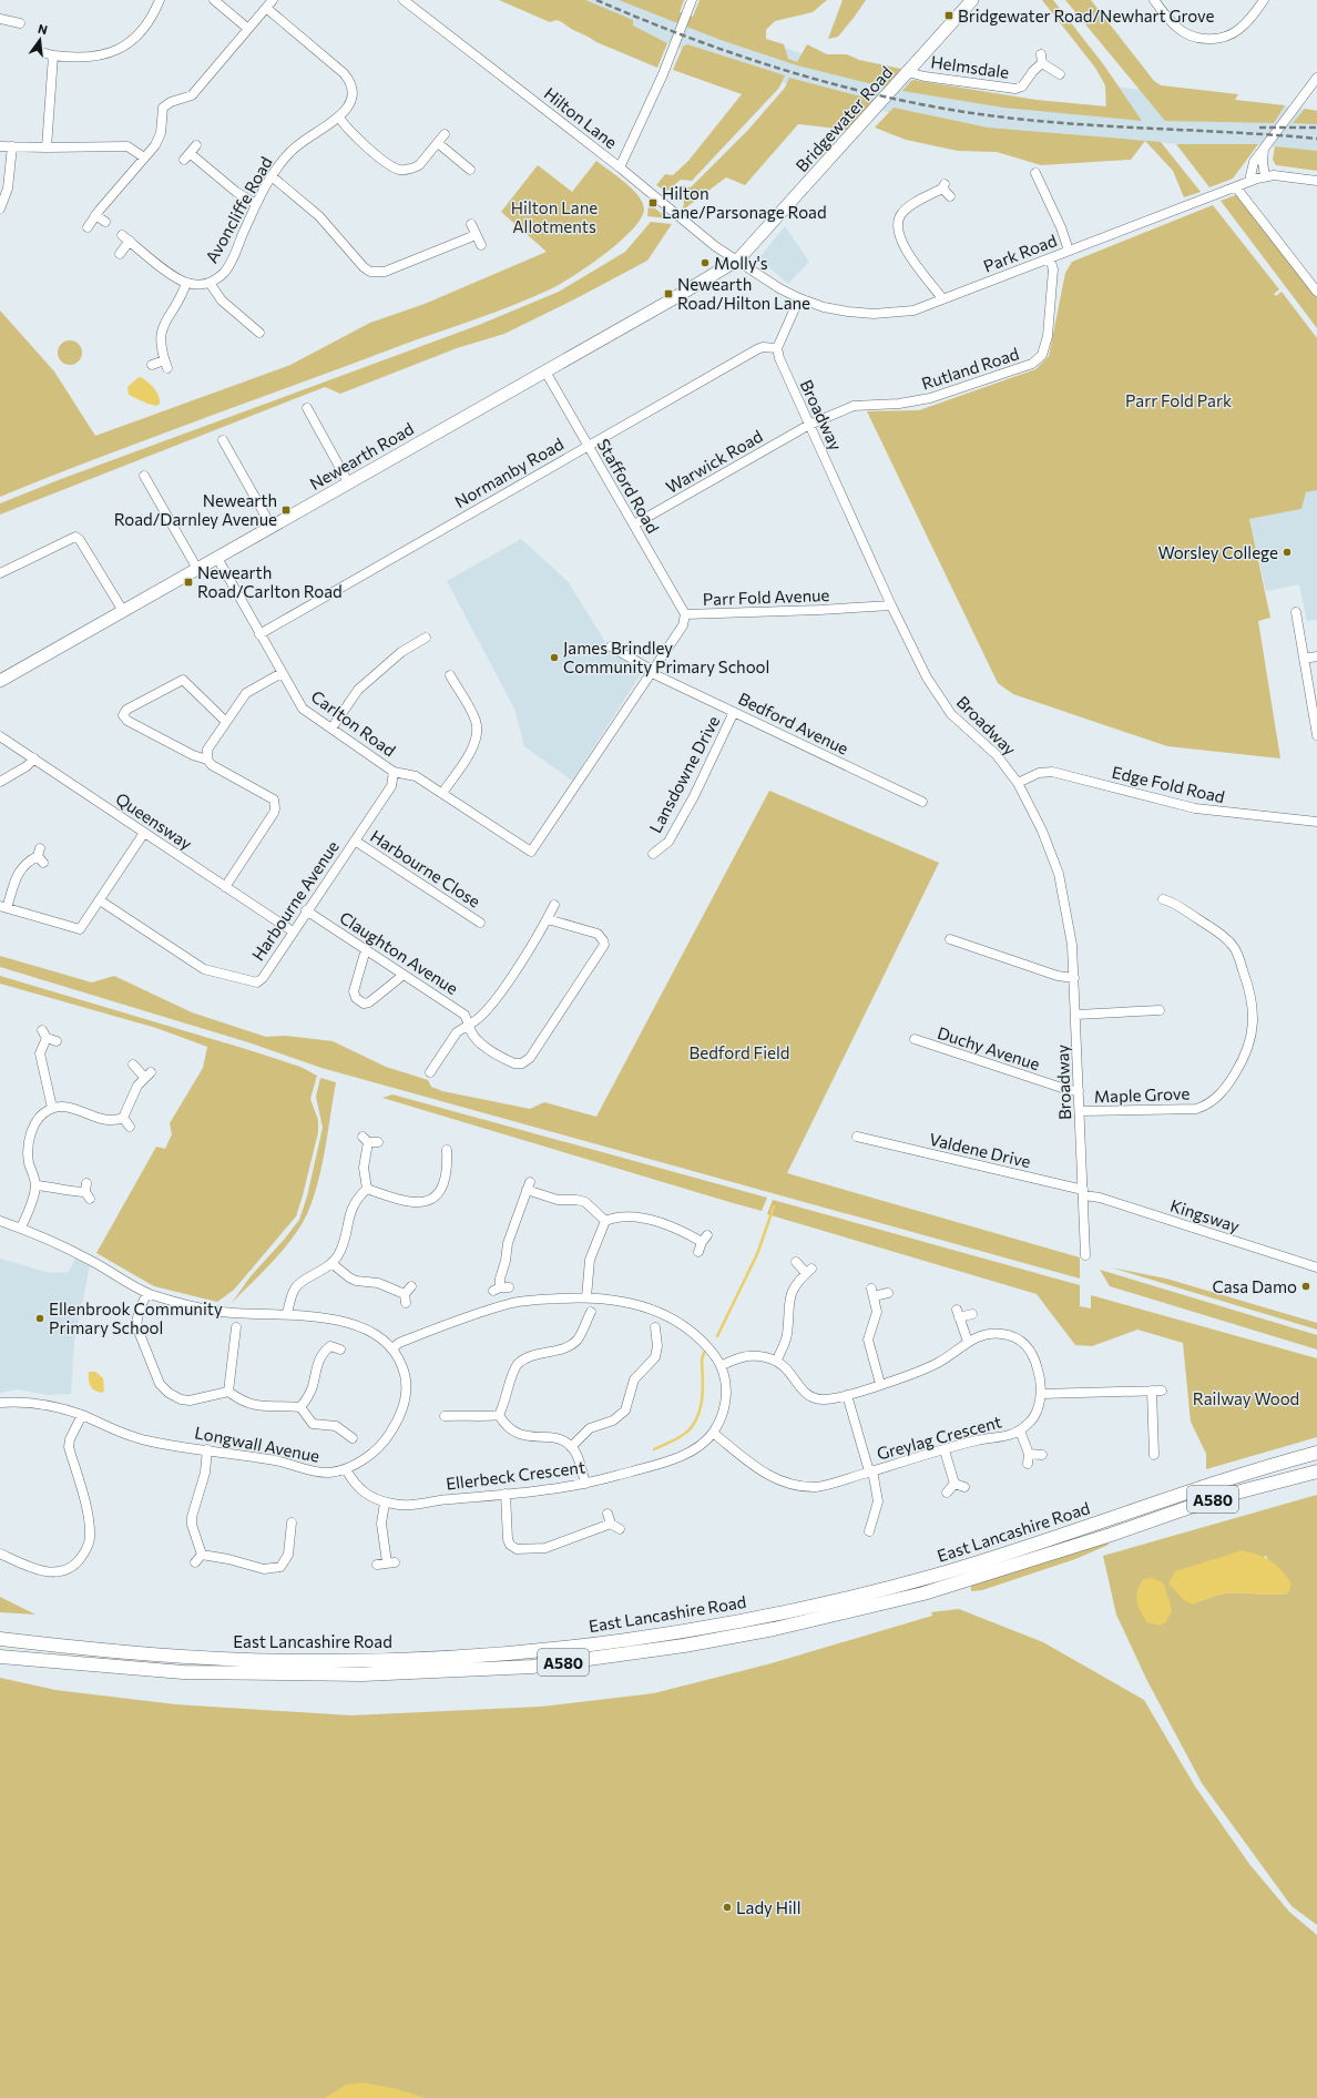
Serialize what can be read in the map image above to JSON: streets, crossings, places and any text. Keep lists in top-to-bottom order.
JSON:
{
  "streets": {
    "highway": ["A580", "East Lancashire Road"],
    "main road": ["Bridgewater Road", "Newearth Road"],
    "street": [
      "Helmsdale",
      "Hilton Lane",
      "Avoncliffe Road",
      "Park Road",
      "Rutland Road",
      "Broadway",
      "Warwick Road",
      "Normanby Road",
      "Stafford Road",
      "Parr Fold Avenue",
      "Carlton Road",
      "Bedford Avenue",
      "Lansdowne Drive",
      "Edge Fold Road",
      "Queensway",
      "Harbourne Close",
      "Harbourne Avenue",
      "Claughton Avenue",
      "Duchy Avenue",
      "Maple Grove",
      "Valdene Drive",
      "Kingsway",
      "Greylag Crescent",
      "Longwall Avenue",
      "Ellerbeck Crescent"
    ]
  },
  "crossings": [
    ["Helmsdale", "Bridgewater Road"],
    ["Hilton Lane", "Bridgewater Road"],
    ["Hilton Lane", "Park Road"],
    ["Hilton Lane", "Newearth Road"],
    ["Bridgewater Road", "Park Road"],
    ["Bridgewater Road", "Newearth Road"],
    ["Park Road", "Rutland Road"],
    ["Park Road", "Newearth Road"],
    ["Rutland Road", "Broadway"],
    ["Rutland Road", "Warwick Road"],
    ["Broadway", "Warwick Road"],
    ["Broadway", "Normanby Road"],
    ["Broadway", "Parr Fold Avenue"],
    ["Broadway", "Edge Fold Road"],
    ["Broadway", "Duchy Avenue"],
    ["Broadway", "Maple Grove"],
    ["Broadway", "Valdene Drive"],
    ["Broadway", "Kingsway"],
    ["Newearth Road", "Stafford Road"],
    ["Newearth Road", "Carlton Road"],
    ["Warwick Road", "Stafford Road"],
    ["Normanby Road", "Stafford Road"],
    ["Normanby Road", "Carlton Road"],
    ["Stafford Road", "Parr Fold Avenue"],
    ["Parr Fold Avenue", "Carlton Road"],
    ["Parr Fold Avenue", "Bedford Avenue"],
    ["Carlton Road", "Harbourne Avenue"],
    ["Bedford Avenue", "Lansdowne Drive"],
    ["Queensway", "Harbourne Avenue"],
    ["Harbourne Close", "Harbourne Avenue"],
    ["Harbourne Avenue", "Claughton Avenue"],
    ["Valdene Drive", "Kingsway"],
    ["Greylag Crescent", "Ellerbeck Crescent"],
    ["Longwall Avenue", "Ellerbeck Crescent"]
  ],
  "parks": [
    "Hilton Lane Allotments",
    "Parr Fold Park",
    "Bedford Field",
    "Railway Wood"
  ],
  "places": {
    "transit": [
      "Bridgewater Road/Newhart Grove",
      "Hilton Lane/Parsonage Road",
      "Newearth Road/Hilton Lane",
      "Newearth Road/Darnley Avenue",
      "Newearth Road/Carlton Road"
    ],
    "other": [
      "Molly's",
      "Worsley College",
      "James Brindley Community Primary School",
      "Casa Damo",
      "Ellenbrook Community Primary School",
      "Lady Hill"
    ]
  },
  "north": "top"
}
